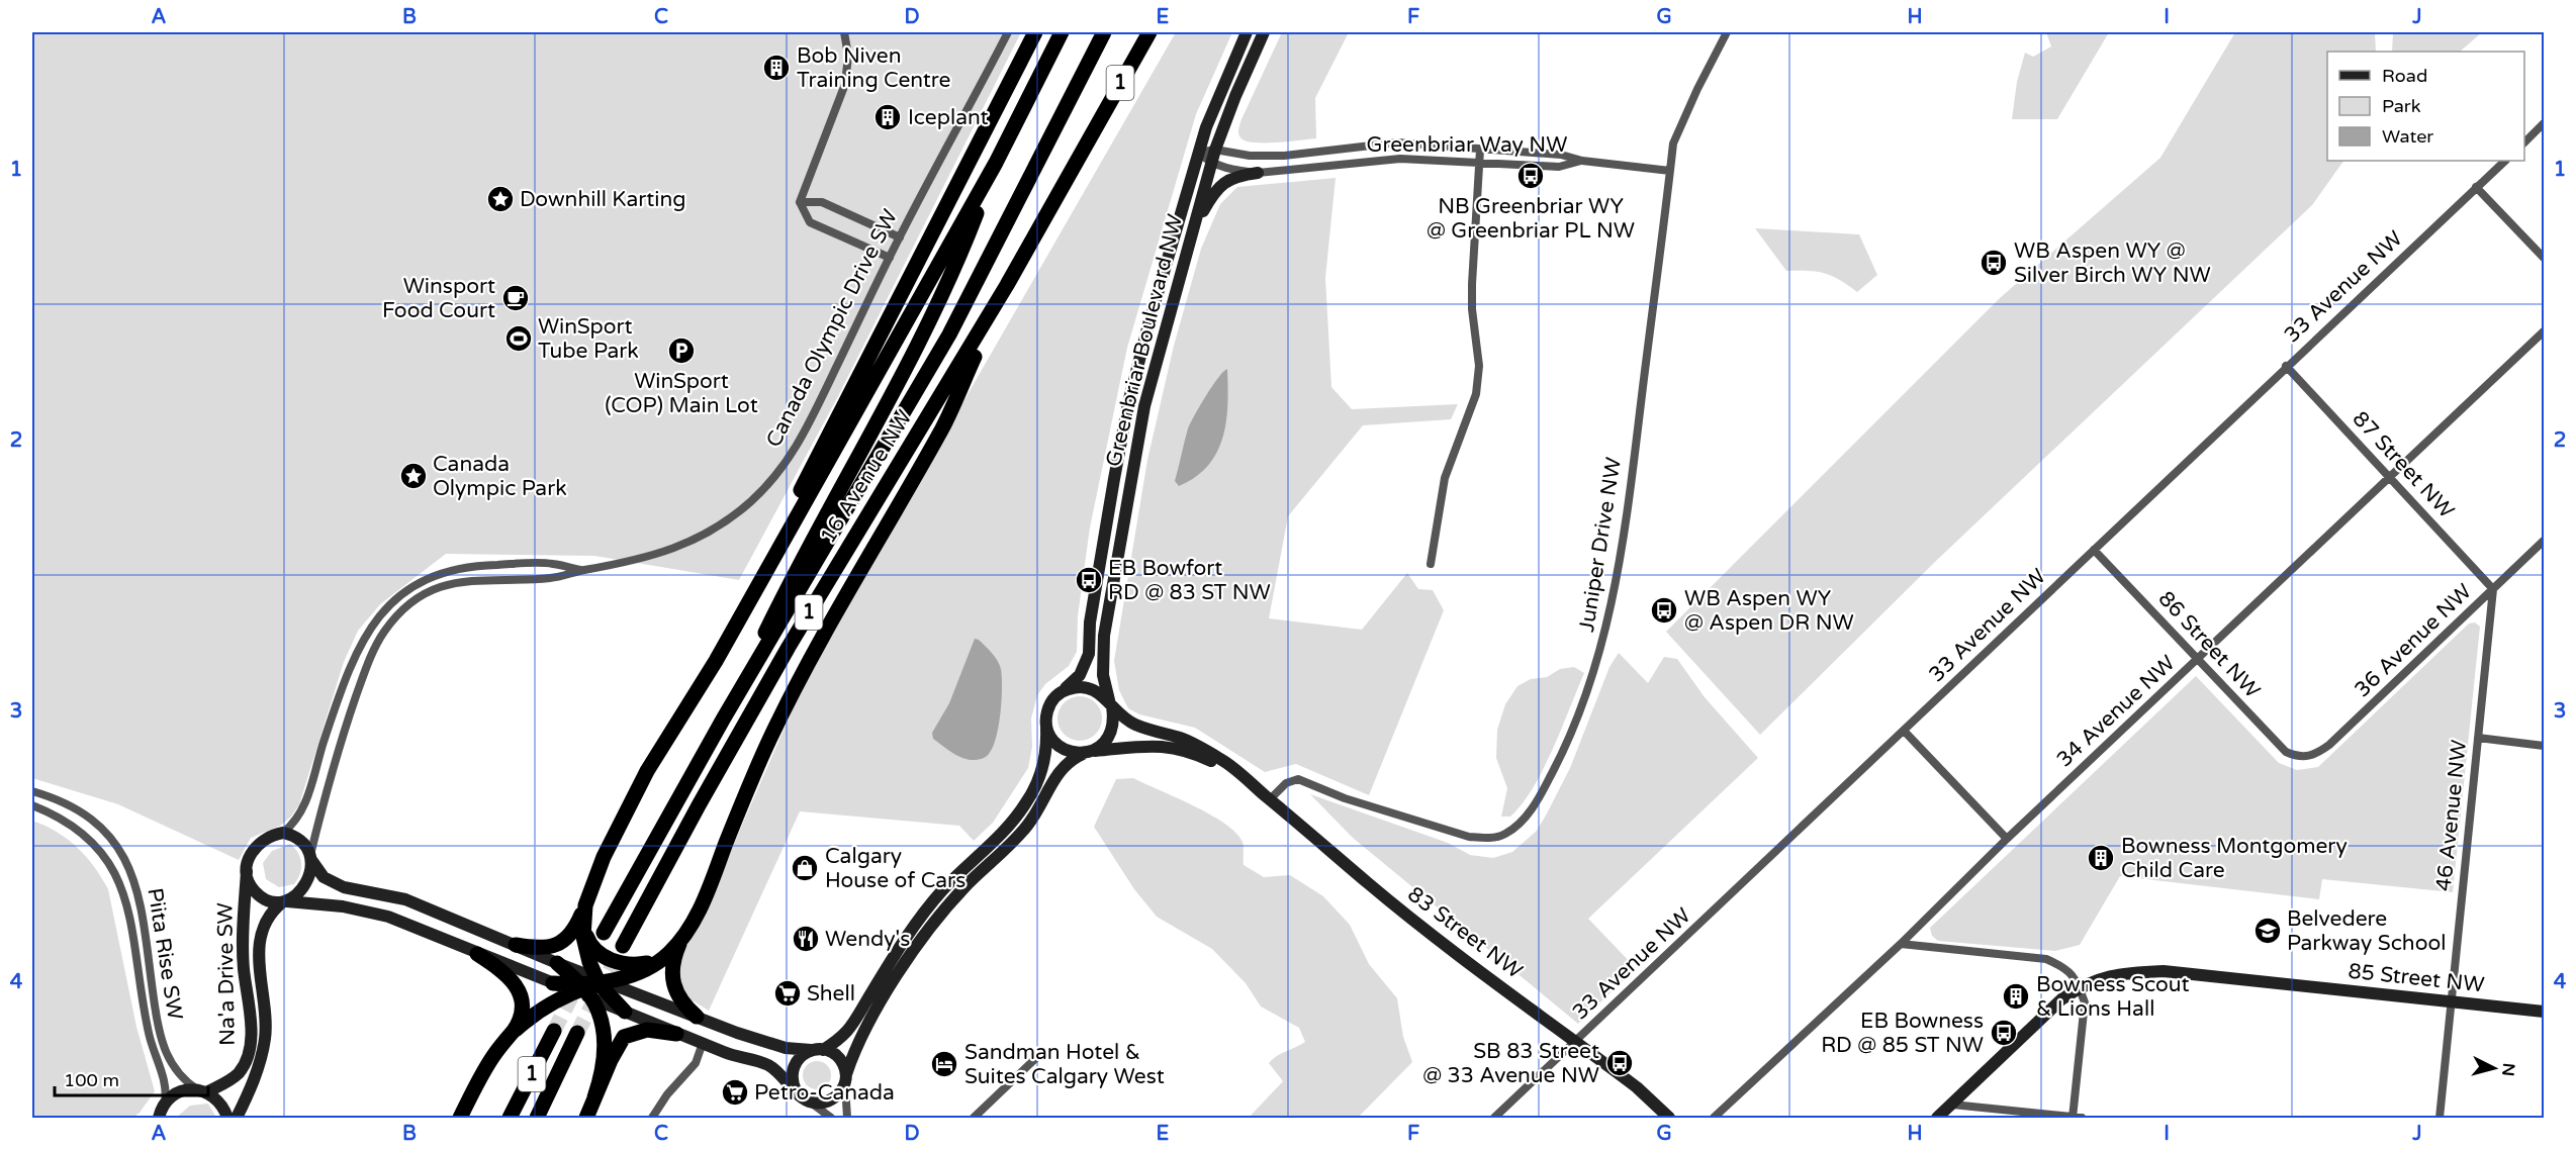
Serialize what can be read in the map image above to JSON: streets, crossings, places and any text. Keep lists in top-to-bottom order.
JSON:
{
  "streets": {
    "highway": ["1", "16 Avenue NW"],
    "street": [
      "Greenbriar Way NW",
      "33 Avenue NW",
      "Canada Olympic Drive SW",
      "Greenbriar Boulevard NW",
      "87 Street NW",
      "Juniper Drive NW",
      "36 Avenue NW",
      "86 Street NW",
      "34 Avenue NW",
      "46 Avenue NW",
      "83 Street NW",
      "Piita Rise SW",
      "Na'a Drive SW",
      "85 Street NW"
    ]
  },
  "crossings": [
    ["Greenbriar Way NW", "Greenbriar Boulevard NW"],
    ["Greenbriar Way NW", "Juniper Drive NW"],
    ["33 Avenue NW", "87 Street NW"],
    ["33 Avenue NW", "86 Street NW"],
    ["33 Avenue NW", "83 Street NW"],
    ["Canada Olympic Drive SW", "Na'a Drive SW"],
    ["Greenbriar Boulevard NW", "83 Street NW"],
    ["87 Street NW", "36 Avenue NW"],
    ["87 Street NW", "34 Avenue NW"],
    ["87 Street NW", "46 Avenue NW"],
    ["Juniper Drive NW", "83 Street NW"],
    ["36 Avenue NW", "86 Street NW"],
    ["36 Avenue NW", "46 Avenue NW"],
    ["86 Street NW", "34 Avenue NW"],
    ["46 Avenue NW", "85 Street NW"],
    ["Piita Rise SW", "Na'a Drive SW"]
  ],
  "places": {
    "building": [
      "Bob Niven Training Centre",
      "Iceplant",
      "Bowness Montgomery Child Care",
      "Bowness Scout & Lions Hall"
    ],
    "bus stop": [
      "NB Greenbriar WY @ Greenbriar PL NW",
      "WB Aspen WY @ Silver Birch WY NW",
      "EB Bowfort RD @ 83 ST NW",
      "WB Aspen WY @ Aspen DR NW",
      "EB Bowness RD @ 85 ST NW",
      "SB 83 Street @ 33 Avenue NW"
    ],
    "place": ["Downhill Karting", "Canada Olympic Park"],
    "cafe": ["Winsport Food Court"],
    "sports": ["WinSport Tube Park"],
    "parking": ["WinSport (COP) Main Lot"],
    "shop": ["Calgary House of Cars"],
    "school or university": ["Belvedere Parkway School"],
    "restaurant": ["Wendy's"],
    "supermarket": ["Shell", "Petro-Canada"],
    "hotel": ["Sandman Hotel & Suites Calgary West"]
  },
  "legend": ["Road", "Park", "Water"],
  "scale_bar": "100 m",
  "north": "right",
  "grid": {
    "columns": [
      "A",
      "B",
      "C",
      "D",
      "E",
      "F",
      "G",
      "H",
      "I",
      "J"
    ],
    "rows": [
      "1",
      "2",
      "3",
      "4"
    ]
  }
}
